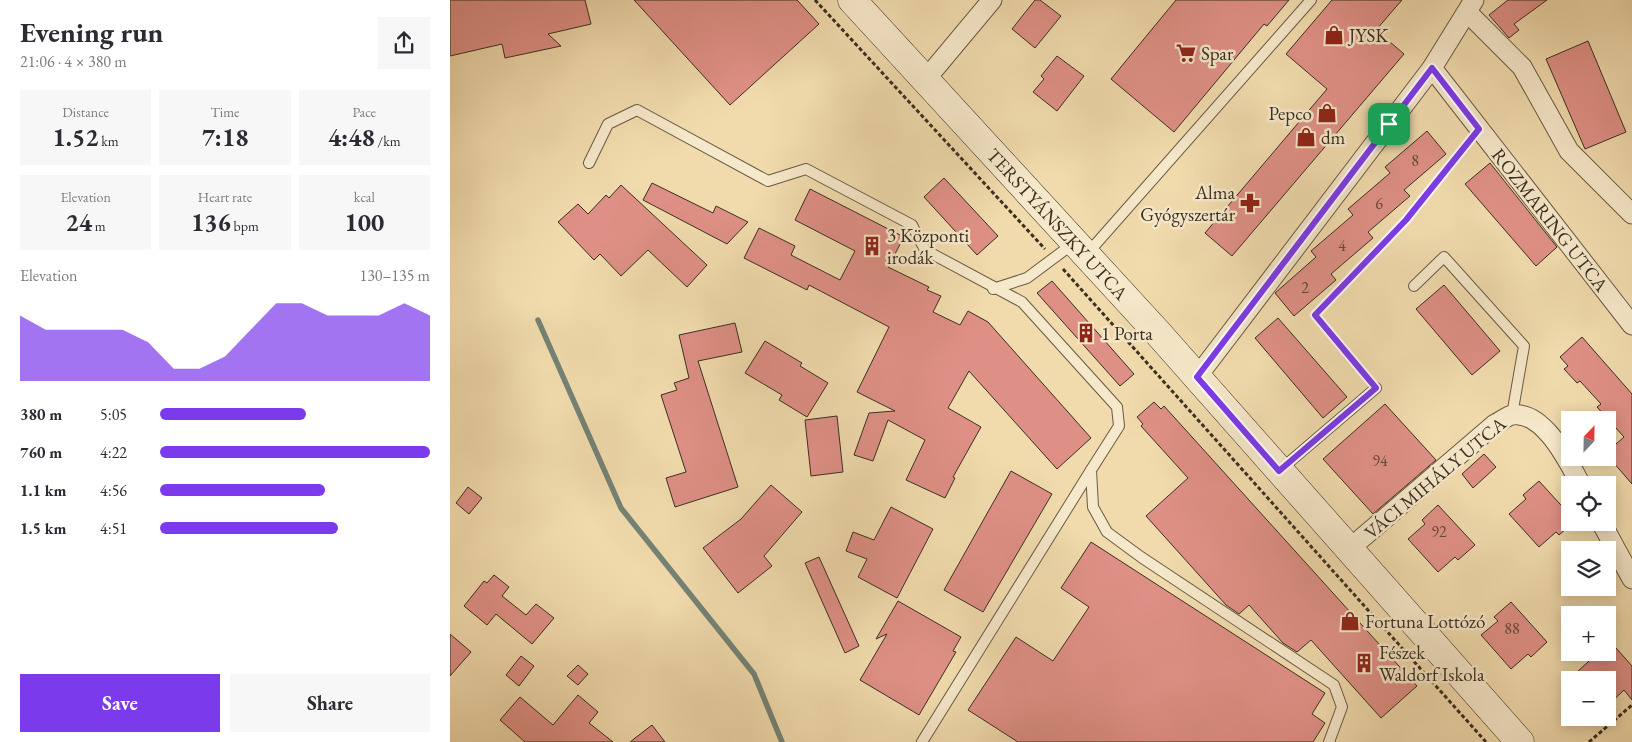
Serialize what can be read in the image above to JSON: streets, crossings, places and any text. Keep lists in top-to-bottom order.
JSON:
{
  "streets": {
    "main road": ["TERSTYÁNSZKY UTCA"],
    "street": ["ROZMARING UTCA", "VÁCI MIHÁLY UTCA"]
  },
  "crossings": [
    ["TERSTYÁNSZKY UTCA", "VÁCI MIHÁLY UTCA"]
  ],
  "places": {
    "shop": [
      "JYSK",
      "Pepco",
      "dm",
      "Fortuna Lottózó"
    ],
    "supermarket": ["Spar"],
    "pharmacy": ["Alma Gyógyszertár"],
    "building": ["3 Központi irodák", "1 Porta", "Fészek Waldorf Iskola"]
  },
  "house_numbers": [
    "8",
    "6",
    "4",
    "2",
    "94",
    "92",
    "88"
  ],
  "north": "top",
  "page": {
    "heading": ["Evening run", "21:06 · 4 × 380 m"],
    "stats": [
      ["Distance", "1.52 km"],
      ["Time", "7:18"],
      ["Pace", "4:48 /km"],
      ["Elevation", "24 m"],
      ["Heart rate", "136 bpm"],
      ["kcal", "100"]
    ],
    "chart": ["Elevation", "130–135 m"],
    "list": [
      {
        "name": "380 m",
        "note": "5:05"
      },
      {
        "name": "760 m",
        "note": "4:22"
      },
      {
        "name": "1.1 km",
        "note": "4:56"
      },
      {
        "name": "1.5 km",
        "note": "4:51"
      }
    ],
    "map_buttons": ["+", "−"],
    "buttons": ["Save", "Share"]
  }
}
